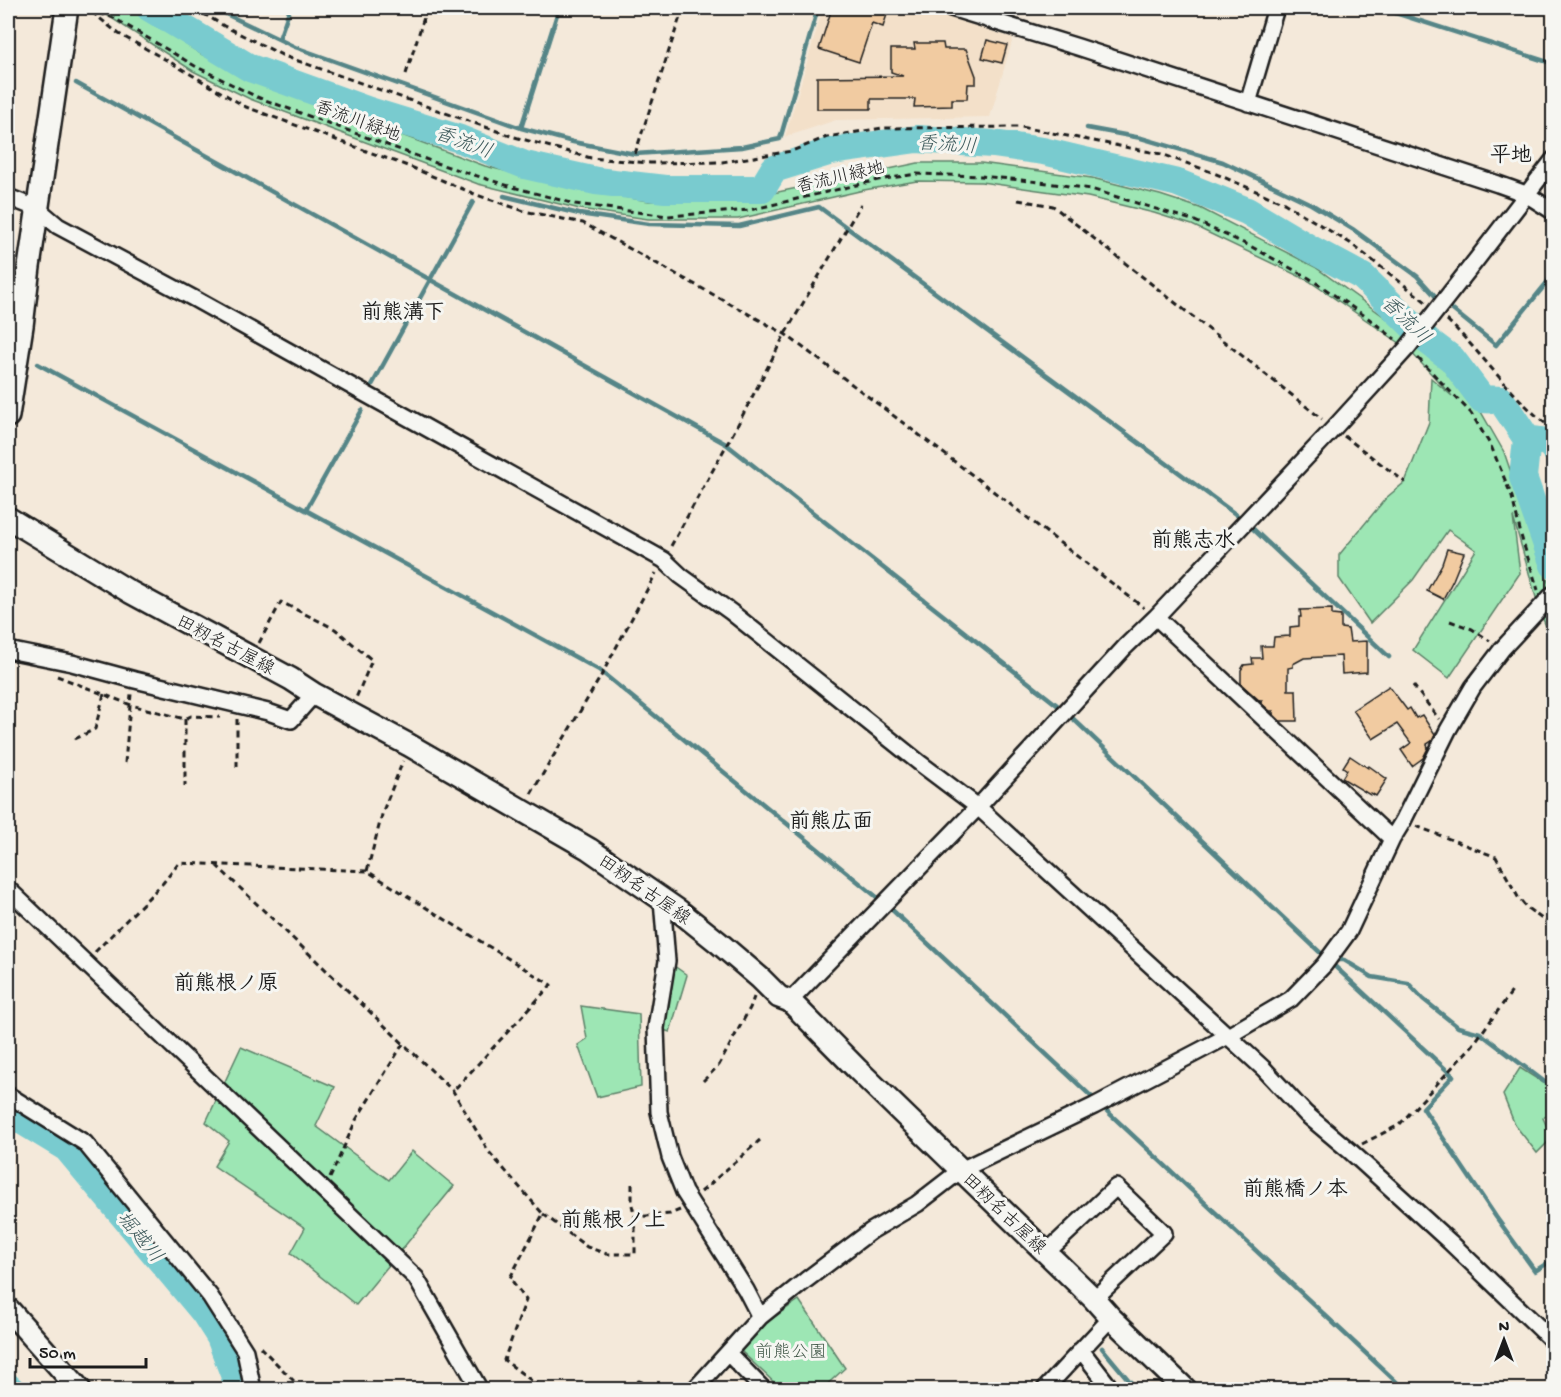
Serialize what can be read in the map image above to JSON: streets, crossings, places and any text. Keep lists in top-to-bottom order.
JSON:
{
  "streets": {
    "main road": ["田籾名古屋線"],
    "path": ["香流川緑地"]
  },
  "districts": [
    "平地",
    "前熊溝下",
    "前熊志水",
    "前熊広面",
    "前熊根ノ原",
    "前熊橋ノ本",
    "前熊根ノ上"
  ],
  "water": ["香流川", "堀越川"],
  "parks": ["前熊公園"],
  "scale_bar": "50 m",
  "north": "top"
}
